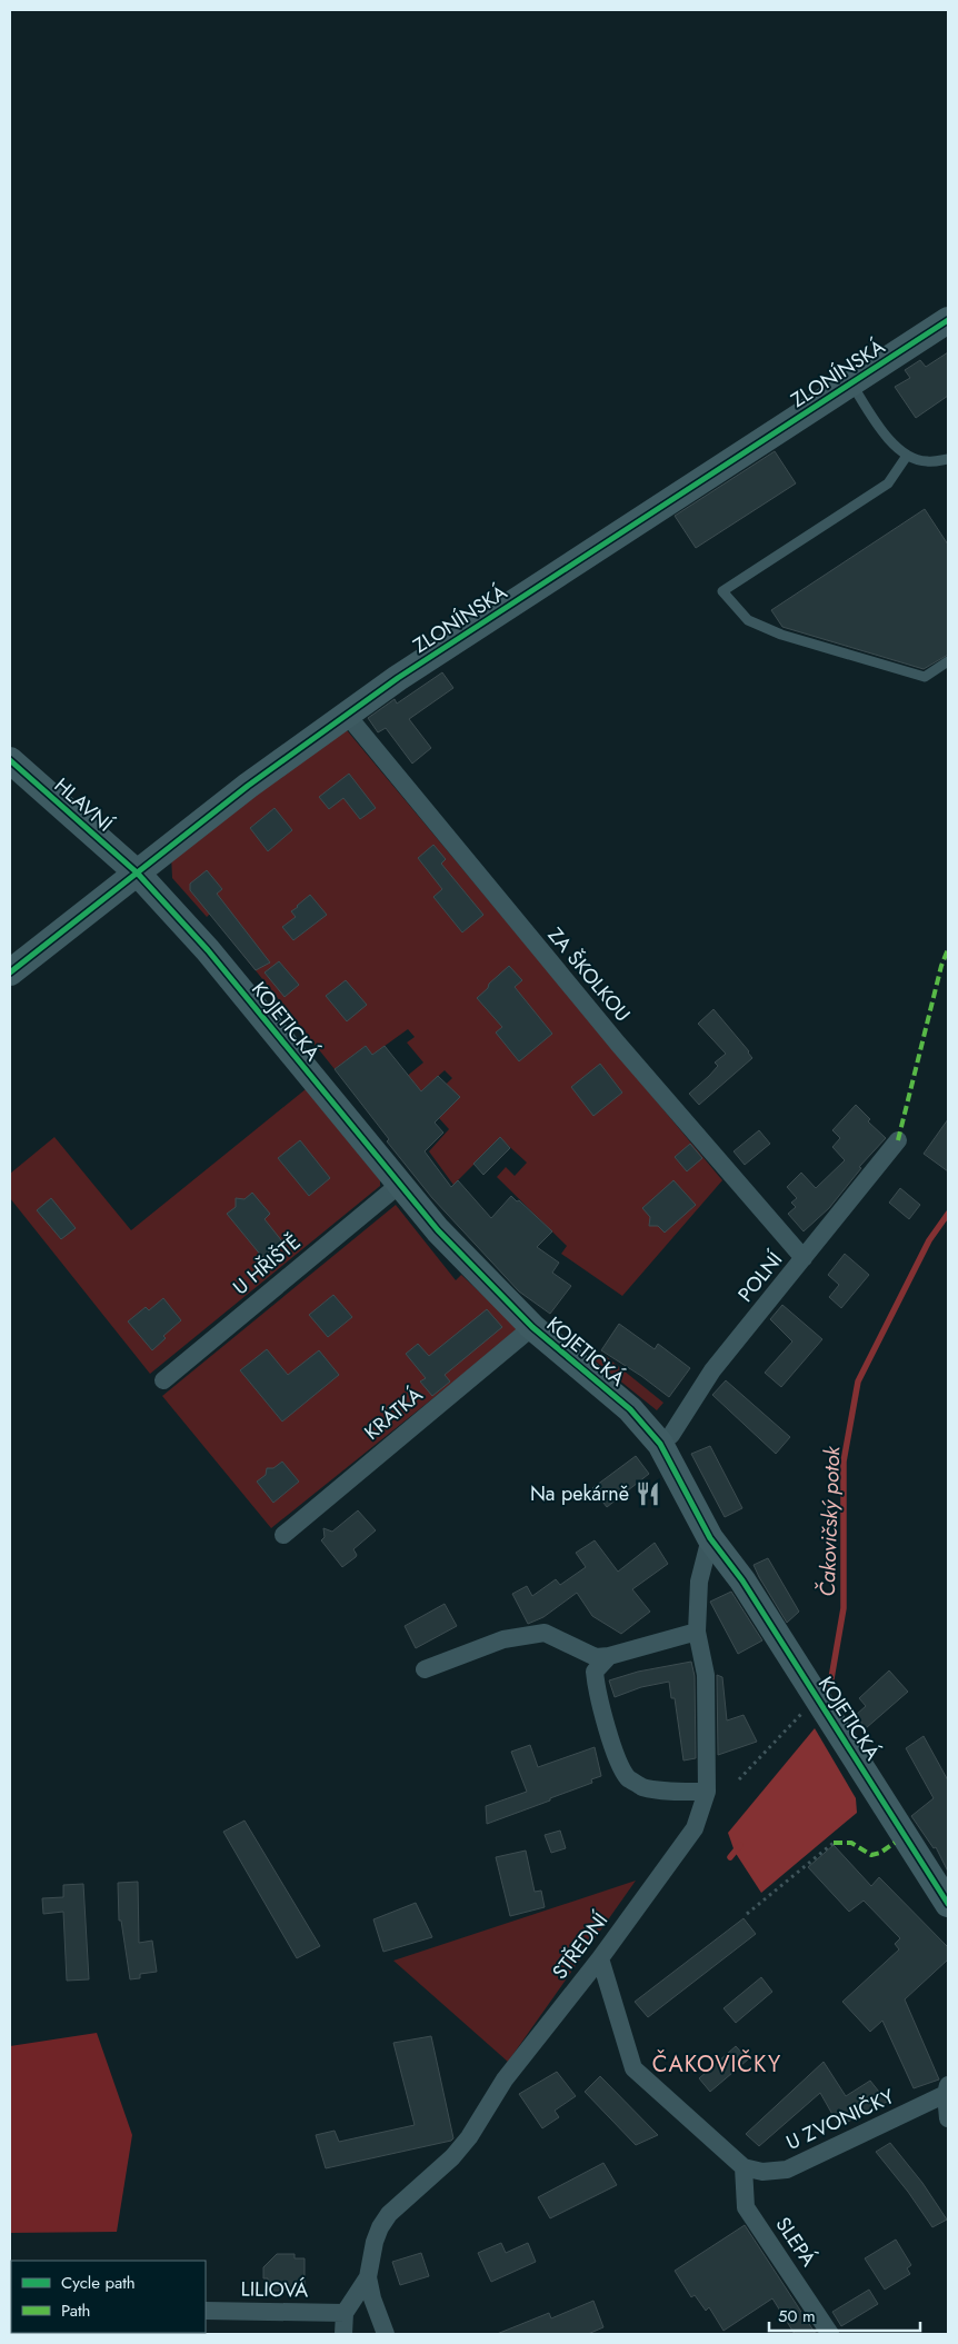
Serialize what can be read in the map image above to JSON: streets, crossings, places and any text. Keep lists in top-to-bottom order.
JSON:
{
  "streets": {
    "street": [
      "ZLONÍNSKÁ",
      "HLAVNÍ",
      "ZA ŠKOLKOU",
      "KOJETICKÁ",
      "U HŘIŠTĚ",
      "POLNÍ",
      "KRÁTKÁ",
      "STŘEDNÍ",
      "U ZVONIČKY",
      "SLEPÁ",
      "LILIOVÁ"
    ]
  },
  "crossings": [
    ["ZLONÍNSKÁ", "HLAVNÍ"],
    ["ZLONÍNSKÁ", "ZA ŠKOLKOU"],
    ["ZLONÍNSKÁ", "KOJETICKÁ"],
    ["HLAVNÍ", "KOJETICKÁ"],
    ["ZA ŠKOLKOU", "POLNÍ"],
    ["KOJETICKÁ", "U HŘIŠTĚ"],
    ["KOJETICKÁ", "POLNÍ"],
    ["KOJETICKÁ", "KRÁTKÁ"],
    ["KOJETICKÁ", "STŘEDNÍ"],
    ["U ZVONIČKY", "SLEPÁ"]
  ],
  "districts": ["ČAKOVIČKY"],
  "water": ["Čakovičský potok"],
  "places": {
    "restaurant": ["Na pekárně"]
  },
  "legend": ["Cycle path", "Path"],
  "scale_bar": "50 m"
}
